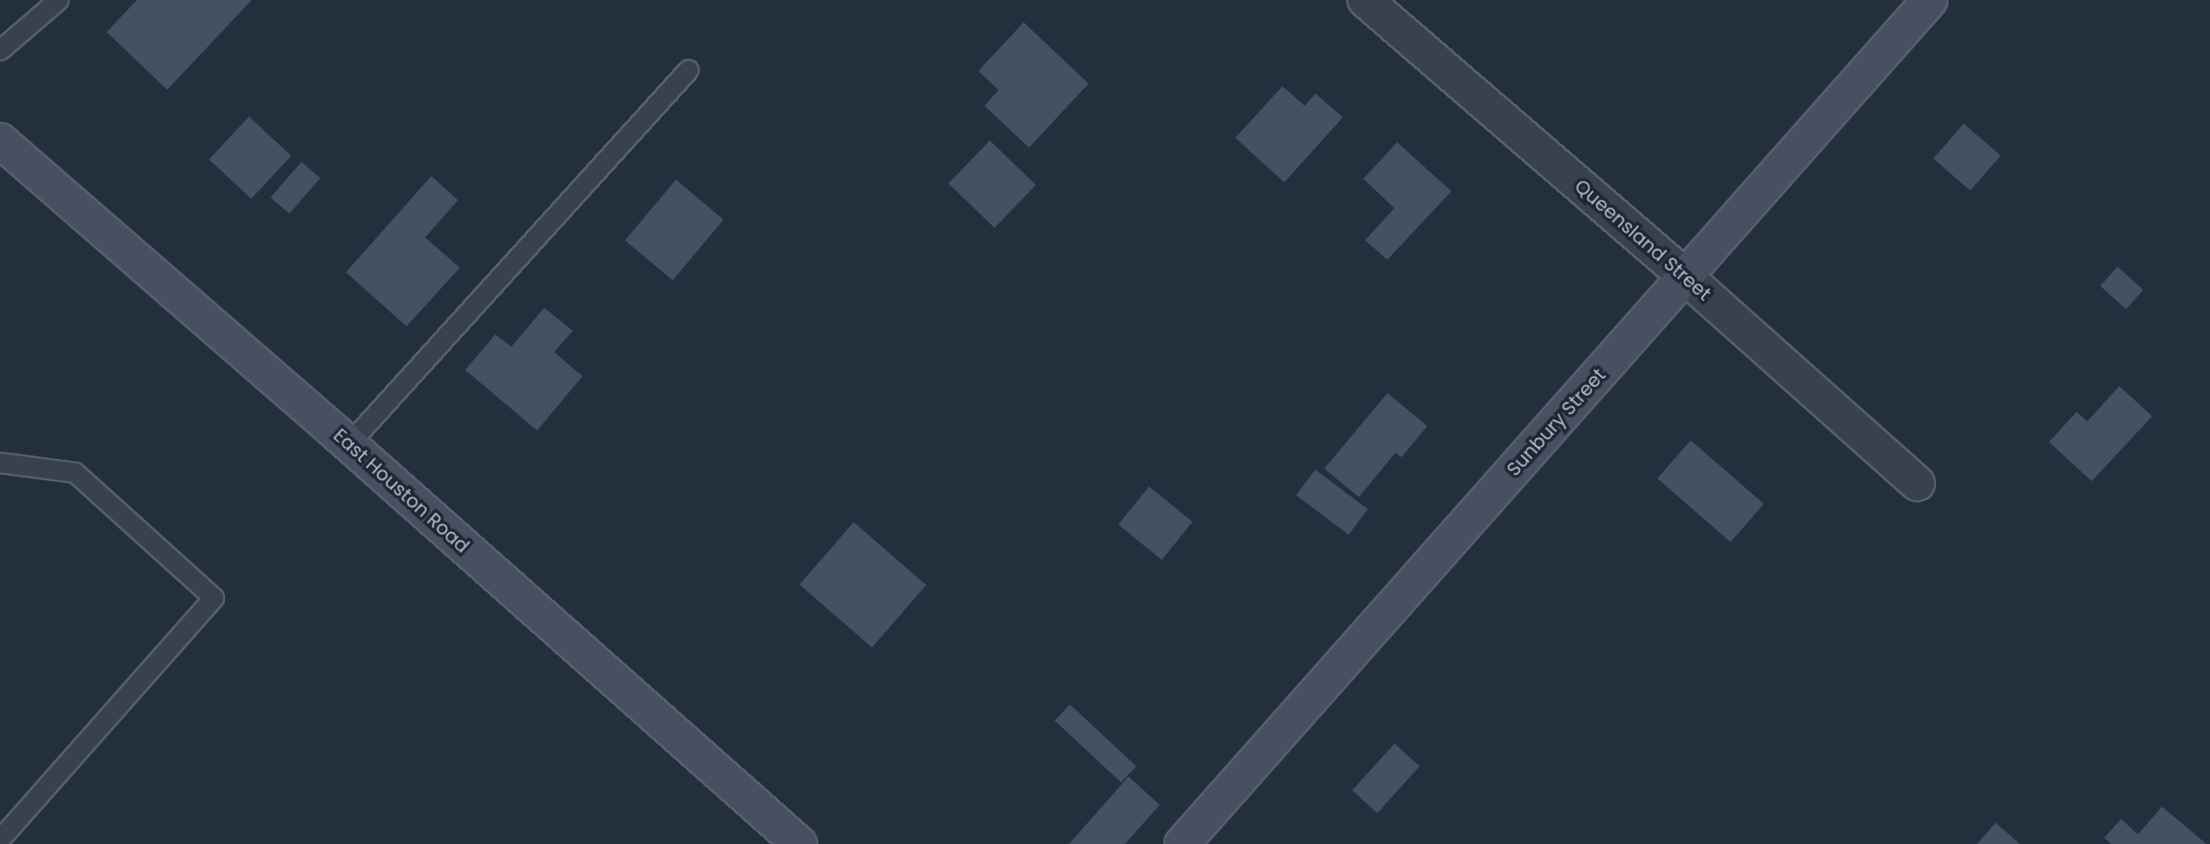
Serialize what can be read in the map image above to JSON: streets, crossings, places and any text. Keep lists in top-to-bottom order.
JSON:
{
  "streets": {
    "street": ["Queensland Street", "Sunbury Street", "East Houston Road"]
  },
  "crossings": [
    ["Queensland Street", "Sunbury Street"]
  ]
}
